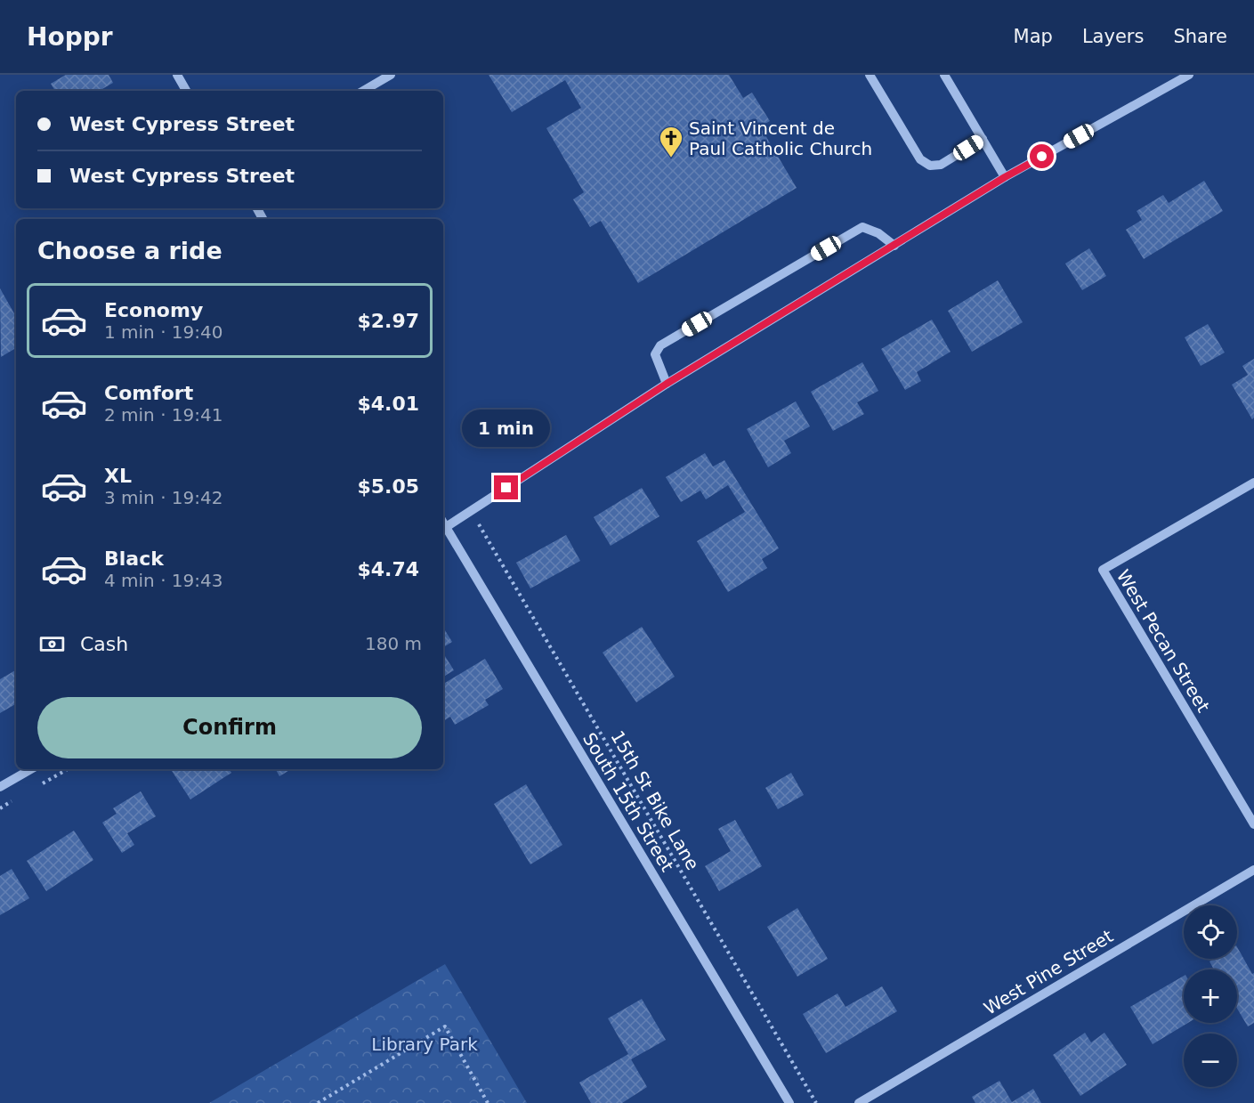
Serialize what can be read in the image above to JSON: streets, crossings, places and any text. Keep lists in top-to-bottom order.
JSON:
{
  "streets": {
    "street": ["West Pecan Street", "South 15th Street", "West Pine Street"],
    "path": ["15th St Bike Lane"]
  },
  "parks": ["Library Park"],
  "places": {
    "church": ["Saint Vincent de Paul Catholic Church"]
  },
  "page": {
    "header": "Hoppr",
    "nav": ["Map", "Layers", "Share"],
    "banner": ["West Cypress Street", "West Cypress Street"],
    "heading": "Choose a ride",
    "list": [
      {
        "name": "Economy",
        "note": "1 min · 19:40",
        "value": "$2.97"
      },
      {
        "name": "Comfort",
        "note": "2 min · 19:41",
        "value": "$4.01"
      },
      {
        "name": "XL",
        "note": "3 min · 19:42",
        "value": "$5.05"
      },
      {
        "name": "Black",
        "note": "4 min · 19:43",
        "value": "$4.74"
      }
    ],
    "bubble": "1 min",
    "pay": ["Cash", "180 m"],
    "buttons": "Confirm",
    "map_buttons": ["+", "−"]
  }
}
